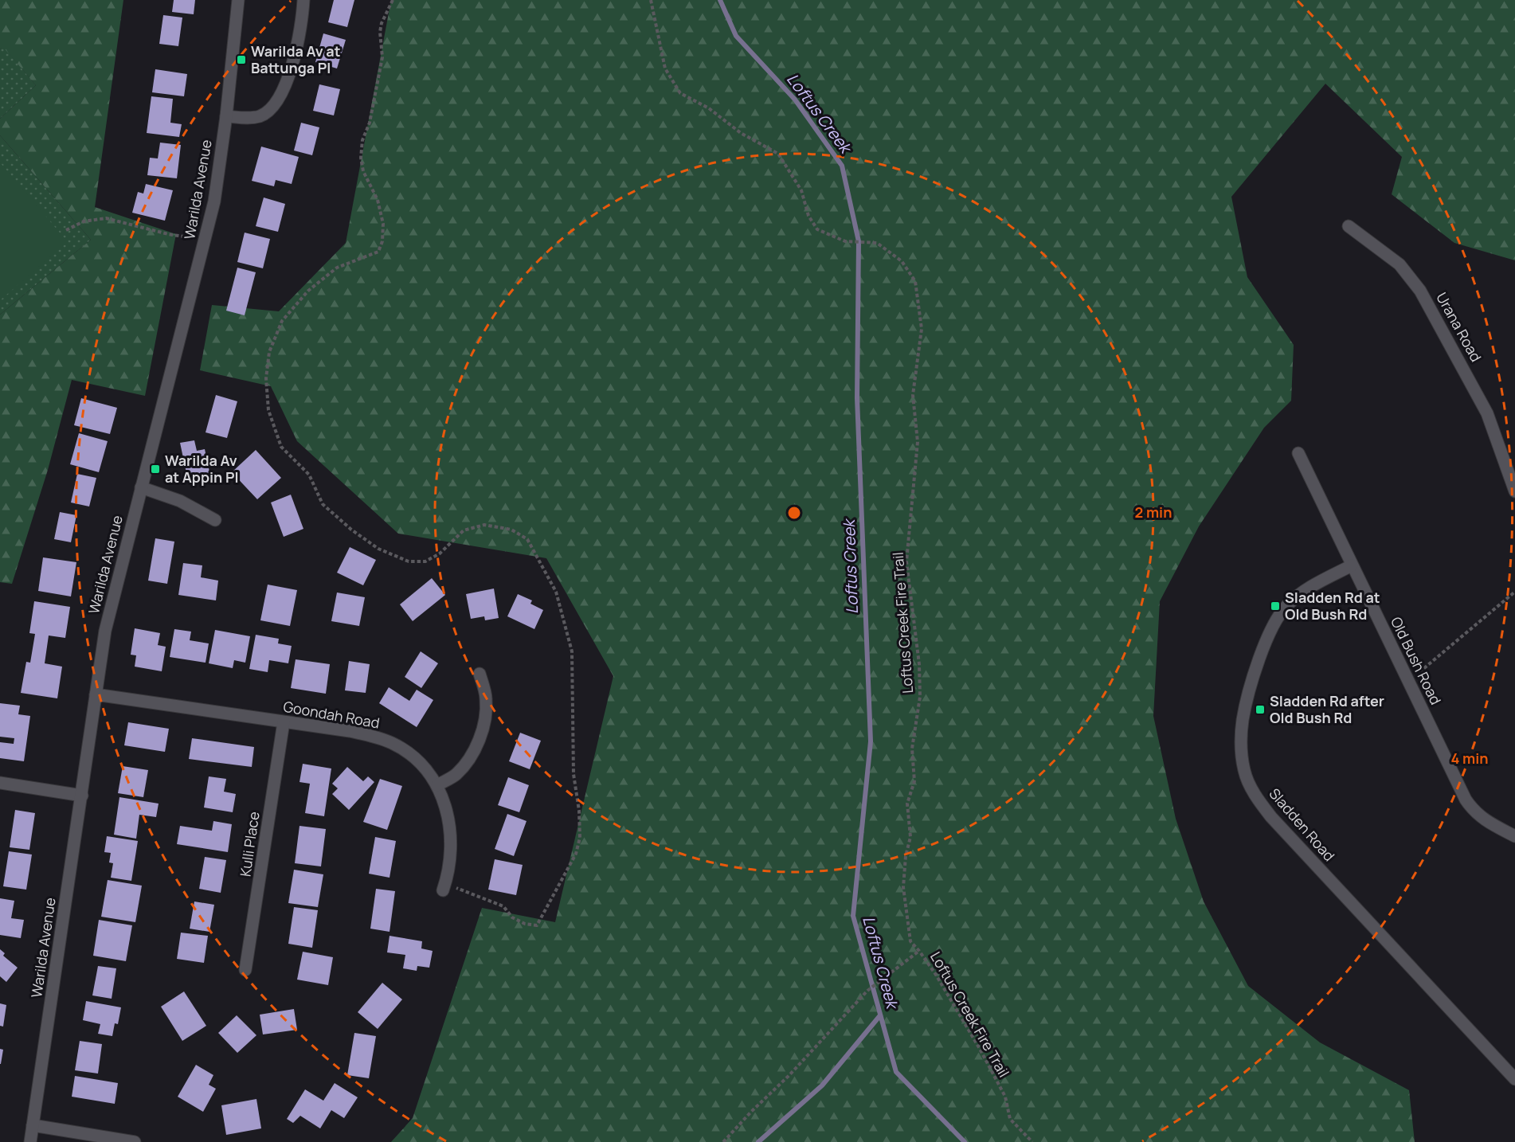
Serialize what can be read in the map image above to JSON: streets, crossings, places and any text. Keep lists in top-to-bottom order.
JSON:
{
  "streets": {
    "street": [
      "Warilda Avenue",
      "Urana Road",
      "Old Bush Road",
      "Goondah Road",
      "Sladden Road",
      "Kulli Place"
    ],
    "path": ["Loftus Creek Fire Trail"]
  },
  "crossings": [
    ["Warilda Avenue", "Goondah Road"],
    ["Old Bush Road", "Sladden Road"],
    ["Goondah Road", "Kulli Place"]
  ],
  "water": ["Loftus Creek"],
  "places": {
    "transit": [
      "Warilda Av at Battunga Pl",
      "Warilda Av at Appin Pl",
      "Sladden Rd at Old Bush Rd",
      "Sladden Rd after Old Bush Rd"
    ]
  },
  "rings": ["2 min", "4 min"]
}
